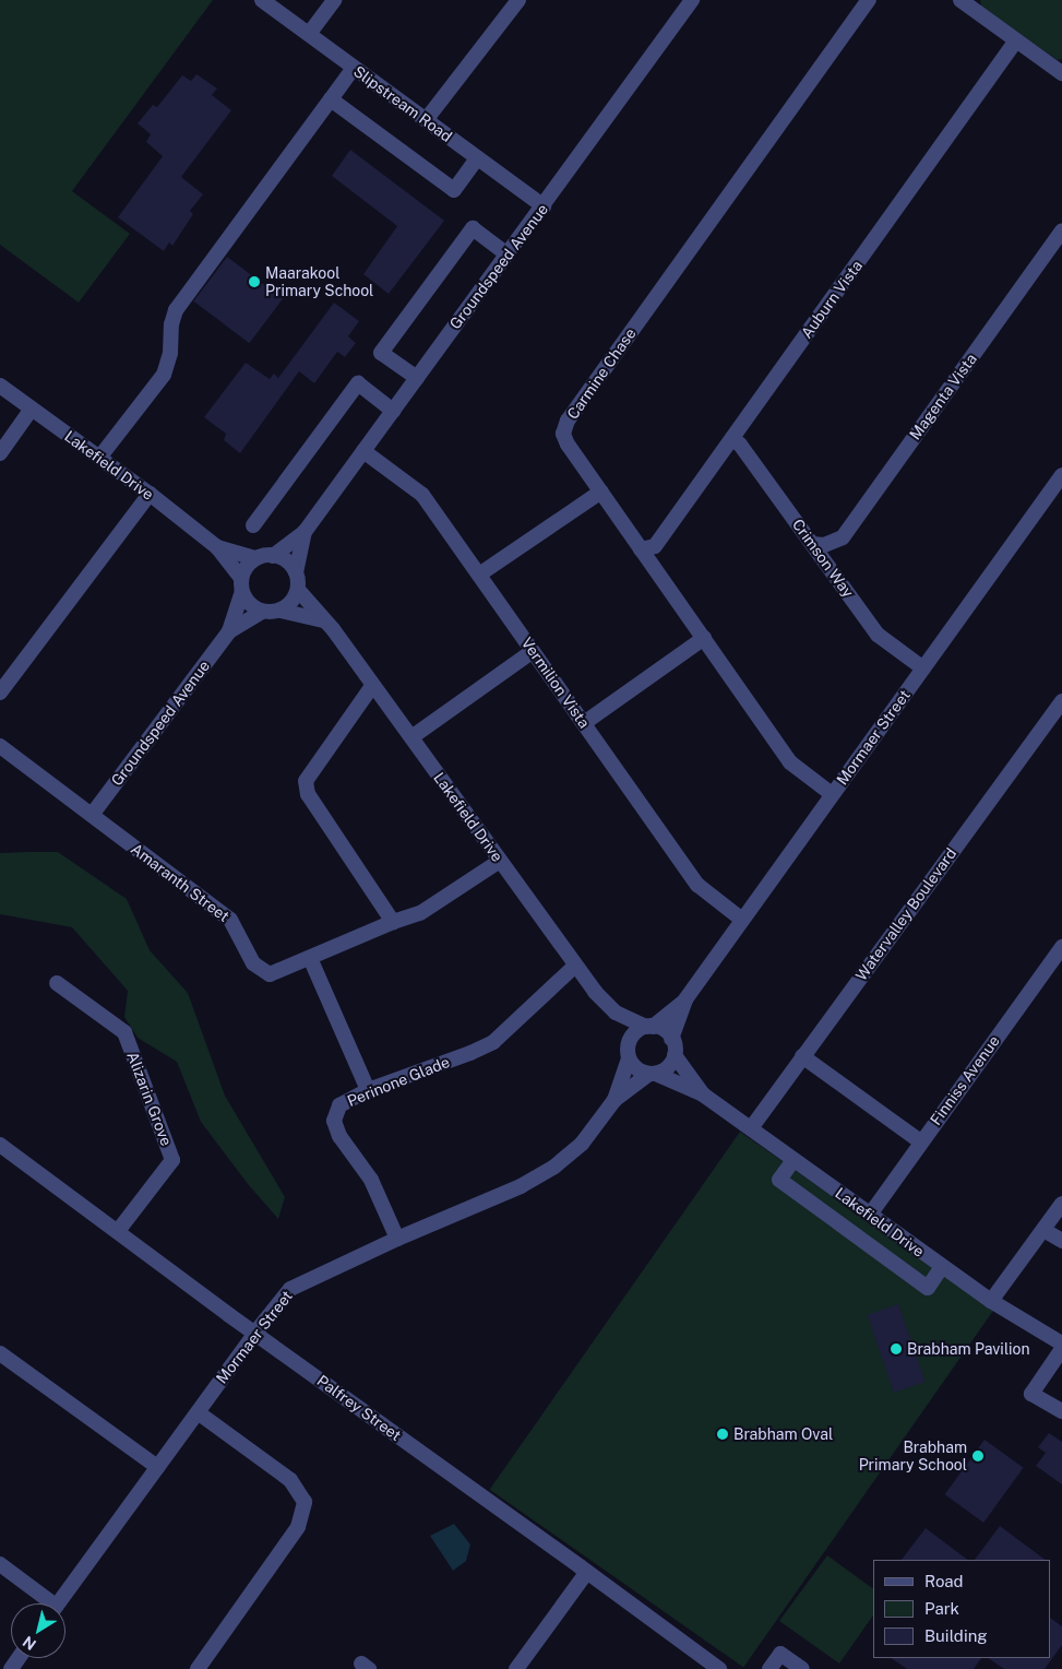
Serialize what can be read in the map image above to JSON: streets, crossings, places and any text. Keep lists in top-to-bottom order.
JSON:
{
  "streets": {
    "street": [
      "Slipstream Road",
      "Groundspeed Avenue",
      "Auburn Vista",
      "Carmine Chase",
      "Magenta Vista",
      "Lakefield Drive",
      "Crimson Way",
      "Vermilion Vista",
      "Mormaer Street",
      "Amaranth Street",
      "Watervalley Boulevard",
      "Finniss Avenue",
      "Perinone Glade",
      "Alizarin Grove",
      "Palfrey Street"
    ]
  },
  "crossings": [
    ["Slipstream Road", "Groundspeed Avenue"],
    ["Groundspeed Avenue", "Lakefield Drive"],
    ["Groundspeed Avenue", "Vermilion Vista"],
    ["Groundspeed Avenue", "Amaranth Street"],
    ["Auburn Vista", "Carmine Chase"],
    ["Auburn Vista", "Crimson Way"],
    ["Carmine Chase", "Mormaer Street"],
    ["Magenta Vista", "Crimson Way"],
    ["Lakefield Drive", "Mormaer Street"],
    ["Lakefield Drive", "Amaranth Street"],
    ["Lakefield Drive", "Watervalley Boulevard"],
    ["Lakefield Drive", "Finniss Avenue"],
    ["Lakefield Drive", "Perinone Glade"],
    ["Crimson Way", "Mormaer Street"],
    ["Vermilion Vista", "Mormaer Street"],
    ["Mormaer Street", "Perinone Glade"],
    ["Mormaer Street", "Palfrey Street"],
    ["Alizarin Grove", "Palfrey Street"]
  ],
  "places": [
    "Maarakool Primary School",
    "Brabham Pavilion",
    "Brabham Oval",
    "Brabham Primary School"
  ],
  "legend": ["Road", "Park", "Building"],
  "north": "bottom left"
}
